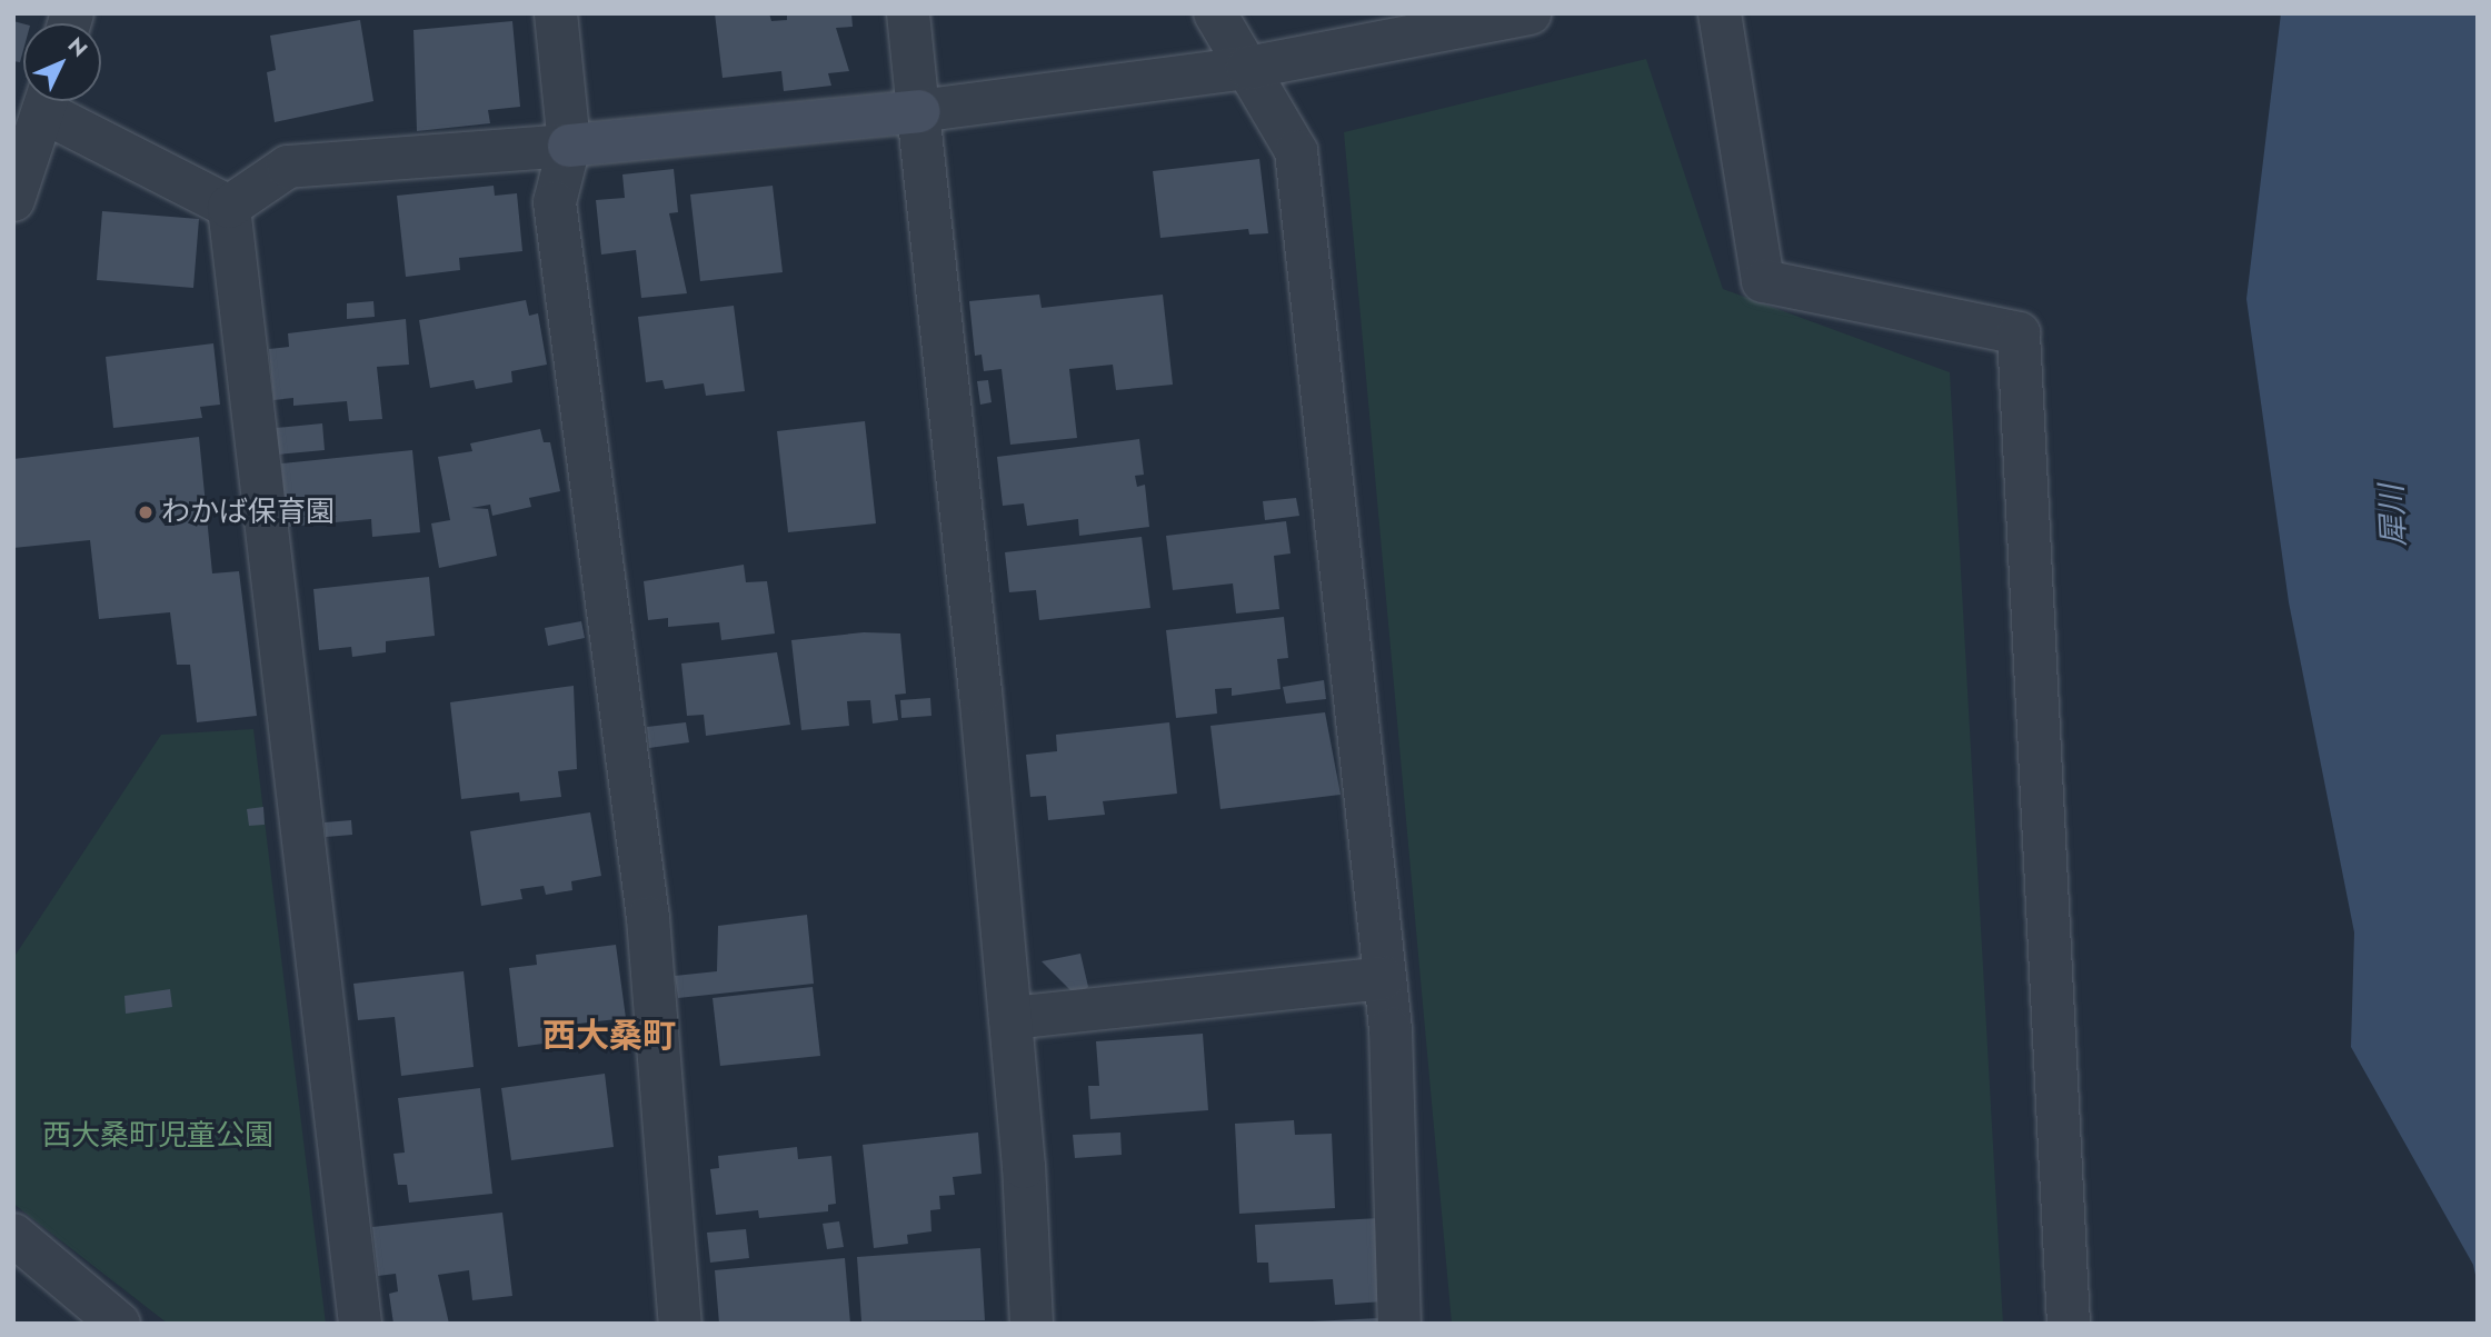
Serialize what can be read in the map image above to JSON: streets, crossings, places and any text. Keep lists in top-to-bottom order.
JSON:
{
  "districts": ["西大桑町"],
  "water": ["犀川"],
  "parks": ["西大桑町児童公園"],
  "places": ["わかば保育園"],
  "north": "top right"
}
